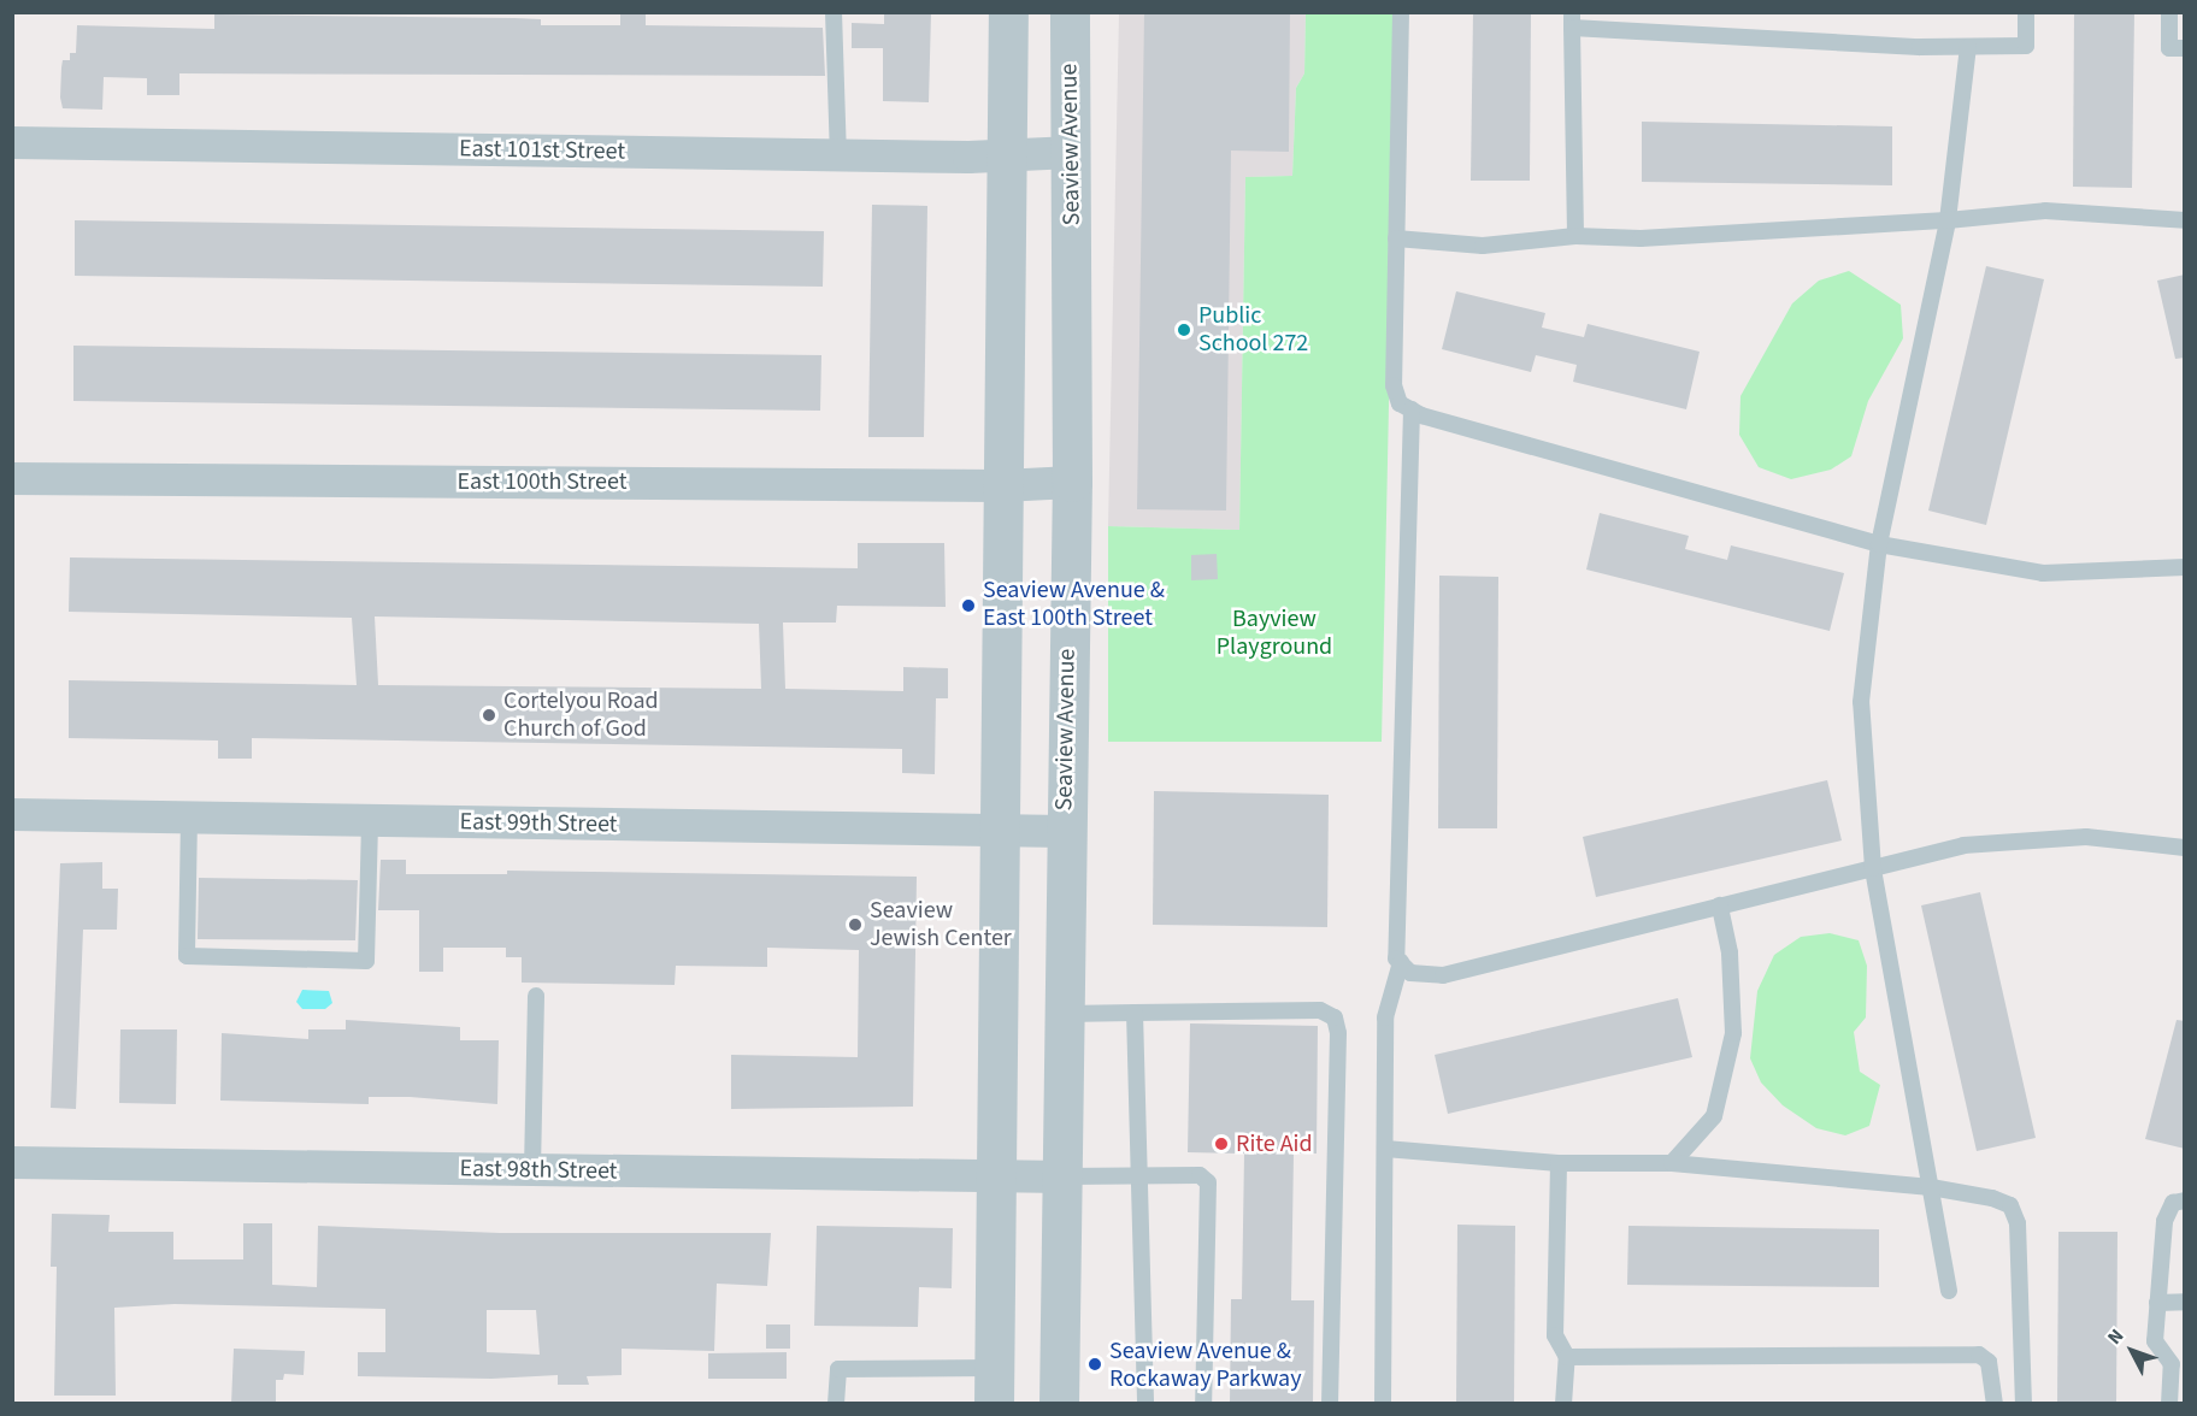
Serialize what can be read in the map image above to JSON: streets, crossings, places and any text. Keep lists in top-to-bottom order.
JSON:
{
  "streets": {
    "street": [
      "Seaview Avenue",
      "East 101st Street",
      "East 100th Street",
      "East 99th Street",
      "East 98th Street"
    ]
  },
  "crossings": [
    ["Seaview Avenue", "East 101st Street"],
    ["Seaview Avenue", "East 100th Street"],
    ["Seaview Avenue", "East 99th Street"],
    ["Seaview Avenue", "East 98th Street"]
  ],
  "parks": ["Bayview Playground"],
  "places": [
    "Public School 272",
    "Seaview Avenue & East 100th Street",
    "Cortelyou Road Church of God",
    "Seaview Jewish Center",
    "Rite Aid",
    "Seaview Avenue & Rockaway Parkway"
  ],
  "north": "top left"
}
